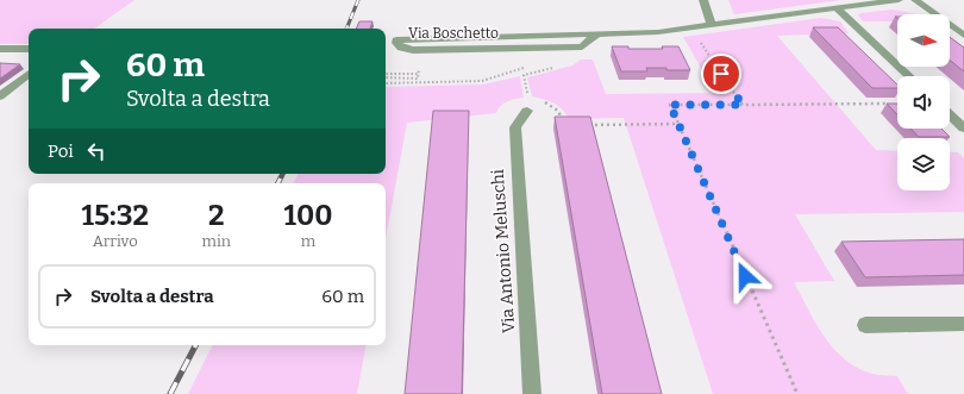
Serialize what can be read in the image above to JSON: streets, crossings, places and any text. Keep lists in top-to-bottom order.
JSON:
{
  "streets": {
    "street": ["Via Boschetto", "Via Antonio Meluschi"]
  },
  "north": "right",
  "page": {
    "turn": ["60 m", "Svolta a destra"],
    "then": "Poi",
    "eta": [
      "15:32",
      "Arrivo",
      "2",
      "min",
      "100",
      "m"
    ],
    "list": [
      {
        "name": "Svolta a destra",
        "value": "60 m"
      }
    ]
  }
}
